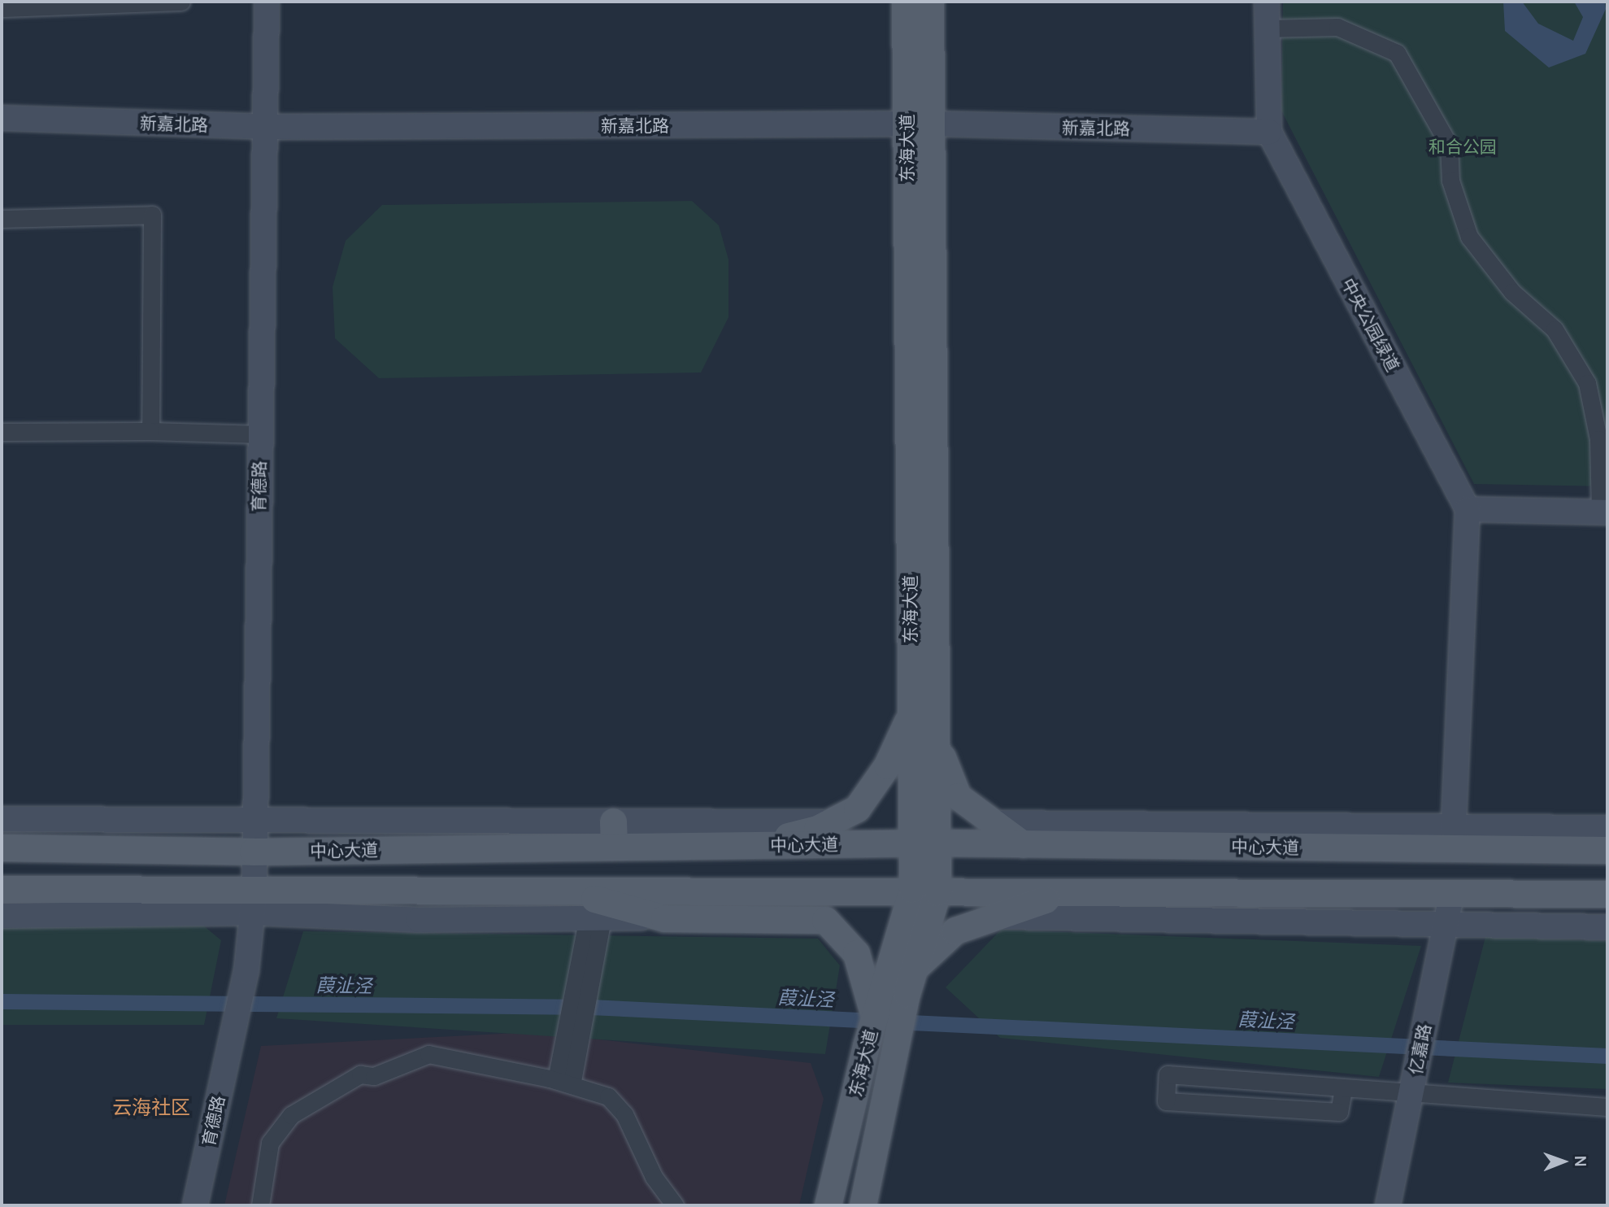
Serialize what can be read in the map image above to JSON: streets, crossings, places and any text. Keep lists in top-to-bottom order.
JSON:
{
  "streets": {
    "main road": ["东海大道", "中心大道"],
    "street": [
      "新嘉北路",
      "中央公园绿道",
      "育德路",
      "亿嘉路"
    ]
  },
  "crossings": [
    ["新嘉北路", "东海大道"],
    ["新嘉北路", "中央公园绿道"],
    ["新嘉北路", "育德路"],
    ["东海大道", "中心大道"],
    ["育德路", "中心大道"]
  ],
  "districts": ["云海社区"],
  "water": ["葭沚泾"],
  "parks": ["和合公园"],
  "north": "right"
}
